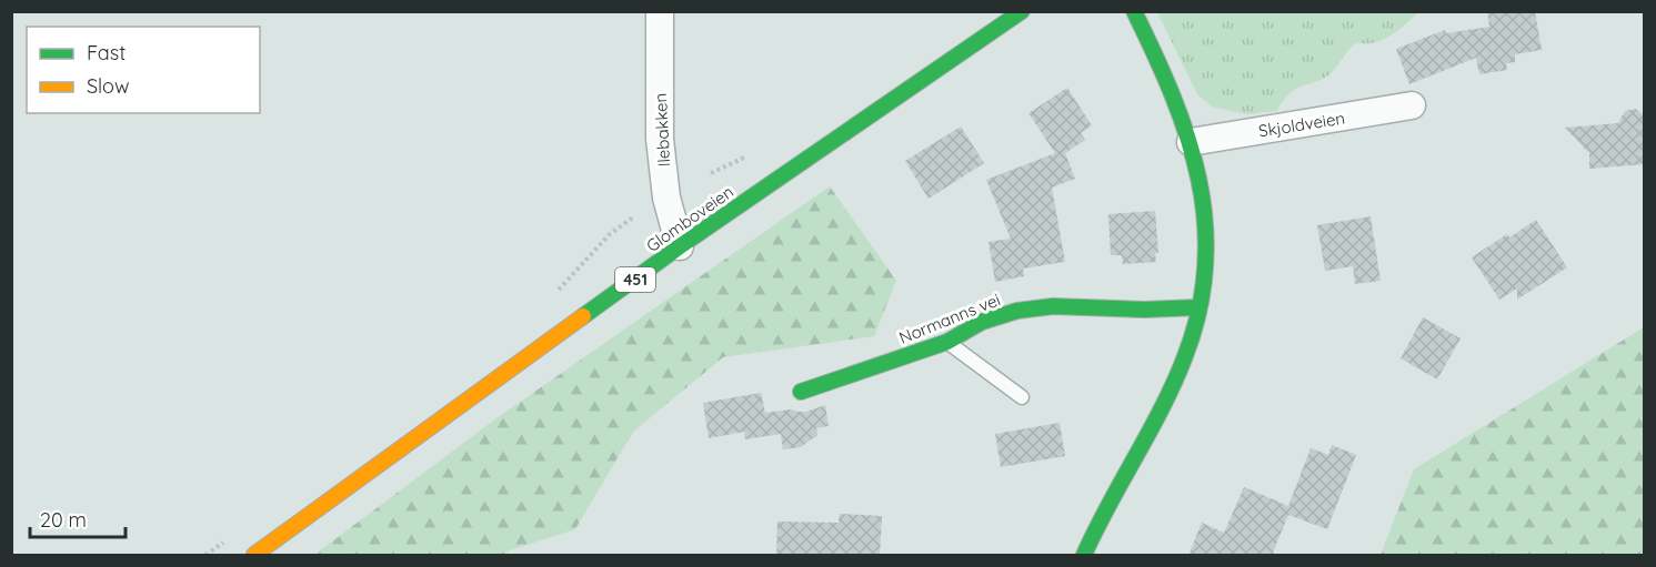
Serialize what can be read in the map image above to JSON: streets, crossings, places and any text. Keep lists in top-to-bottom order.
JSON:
{
  "streets": {
    "street": [
      "Skjoldveien",
      "Ilebakken",
      "Glomboveien",
      "451",
      "Normanns vei"
    ]
  },
  "crossings": [
    ["Ilebakken", "Glomboveien"]
  ],
  "legend": ["Fast", "Slow"],
  "scale_bar": "20 m"
}
